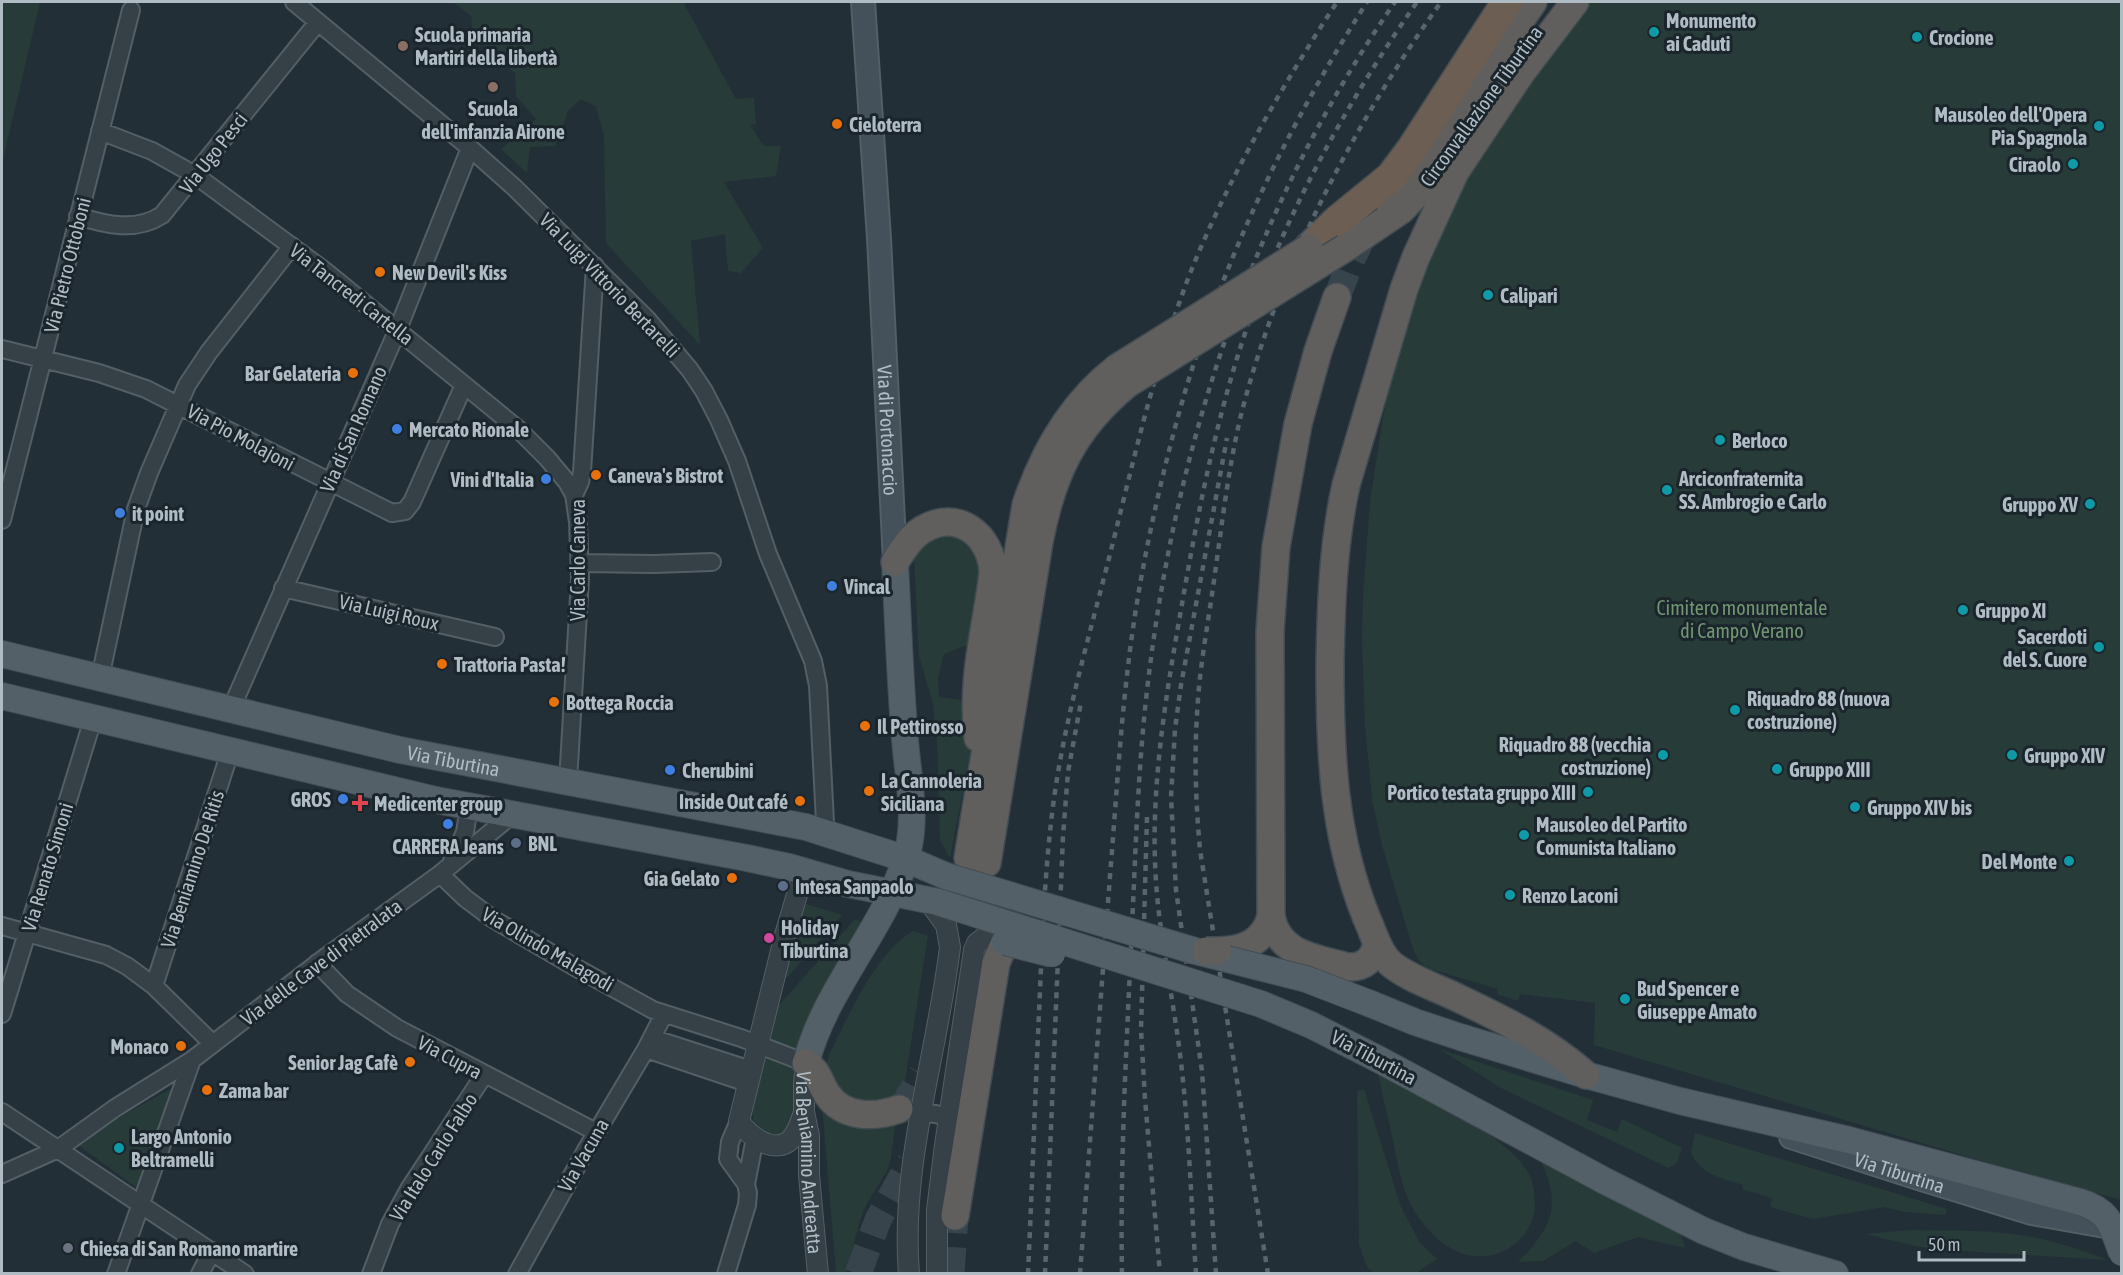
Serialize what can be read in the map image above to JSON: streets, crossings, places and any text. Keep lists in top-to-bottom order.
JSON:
{
  "streets": {
    "highway": ["Circonvallazione Tiburtina"],
    "main road": ["Via di Portonaccio", "Via Tiburtina", "Via Beniamino Andreatta"],
    "street": [
      "Via Ugo Pesci",
      "Via Pietro Ottoboni",
      "Via Luigi Vittorio Bertarelli",
      "Via Tancredi Cartella",
      "Via di San Romano",
      "Via Pio Molajoni",
      "Via Carlo Caneva",
      "Via Luigi Roux",
      "Via Renato Simoni",
      "Via Beniamino De Ritis",
      "Via Olindo Malagodi",
      "Via delle Cave di Pietralata",
      "Via Cupra",
      "Via Vacuna",
      "Via Italo Carlo Falbo"
    ]
  },
  "crossings": [
    ["Via Ugo Pesci", "Via Pietro Ottoboni"],
    ["Via Ugo Pesci", "Via Luigi Vittorio Bertarelli"],
    ["Via Ugo Pesci", "Via Tancredi Cartella"],
    ["Via Pietro Ottoboni", "Via Tancredi Cartella"],
    ["Via Pietro Ottoboni", "Via Pio Molajoni"],
    ["Via Luigi Vittorio Bertarelli", "Via di San Romano"],
    ["Via Luigi Vittorio Bertarelli", "Via Carlo Caneva"],
    ["Via Luigi Vittorio Bertarelli", "Via Tiburtina"],
    ["Via Tancredi Cartella", "Via di San Romano"],
    ["Via Tancredi Cartella", "Via Pio Molajoni"],
    ["Via Tancredi Cartella", "Via Carlo Caneva"],
    ["Via di San Romano", "Via Pio Molajoni"],
    ["Via di San Romano", "Via Luigi Roux"],
    ["Via di San Romano", "Via Tiburtina"],
    ["Via di Portonaccio", "Via Tiburtina"],
    ["Via Carlo Caneva", "Via Tiburtina"],
    ["Via Tiburtina", "Via Renato Simoni"],
    ["Via Tiburtina", "Via Beniamino De Ritis"],
    ["Via Tiburtina", "Via delle Cave di Pietralata"],
    ["Via Tiburtina", "Via Beniamino Andreatta"],
    ["Via Olindo Malagodi", "Via delle Cave di Pietralata"],
    ["Via Olindo Malagodi", "Via Vacuna"],
    ["Via Olindo Malagodi", "Via Beniamino Andreatta"],
    ["Via delle Cave di Pietralata", "Via Cupra"],
    ["Via Cupra", "Via Vacuna"],
    ["Via Cupra", "Via Italo Carlo Falbo"]
  ],
  "parks": ["Cimitero monumentale di Campo Verano"],
  "places": {
    "other": [
      "Monumento ai Caduti",
      "Crocione",
      "Scuola primaria Martiri della libertà",
      "Scuola dell'infanzia Airone",
      "Cieloterra",
      "Mausoleo dell'Opera Pia Spagnola",
      "Ciraolo",
      "New Devil's Kiss",
      "Calipari",
      "Bar Gelateria",
      "Mercato Rionale",
      "Berloco",
      "Caneva's Bistrot",
      "Vini d'Italia",
      "Arciconfraternita SS. Ambrogio e Carlo",
      "Gruppo XV",
      "it point",
      "Vincal",
      "Gruppo XI",
      "Sacerdoti del S. Cuore",
      "Trattoria Pasta!",
      "Bottega Roccia",
      "Riquadro 88 (nuova costruzione)",
      "Il Pettirosso",
      "Riquadro 88 (vecchia costruzione)",
      "Gruppo XIV",
      "Gruppo XIII",
      "Cherubini",
      "La Cannoleria Siciliana",
      "Portico testata gruppo XIII",
      "GROS",
      "Inside Out café",
      "Gruppo XIV bis",
      "CARRERA Jeans",
      "Mausoleo del Partito Comunista Italiano",
      "BNL",
      "Del Monte",
      "Gia Gelato",
      "Intesa Sanpaolo",
      "Renzo Laconi",
      "Holiday Tiburtina",
      "Bud Spencer e Giuseppe Amato",
      "Monaco",
      "Senior Jag Cafè",
      "Zama bar",
      "Largo Antonio Beltramelli",
      "Chiesa di San Romano martire"
    ],
    "health": ["Medicenter group"]
  },
  "scale_bar": "50 m"
}
